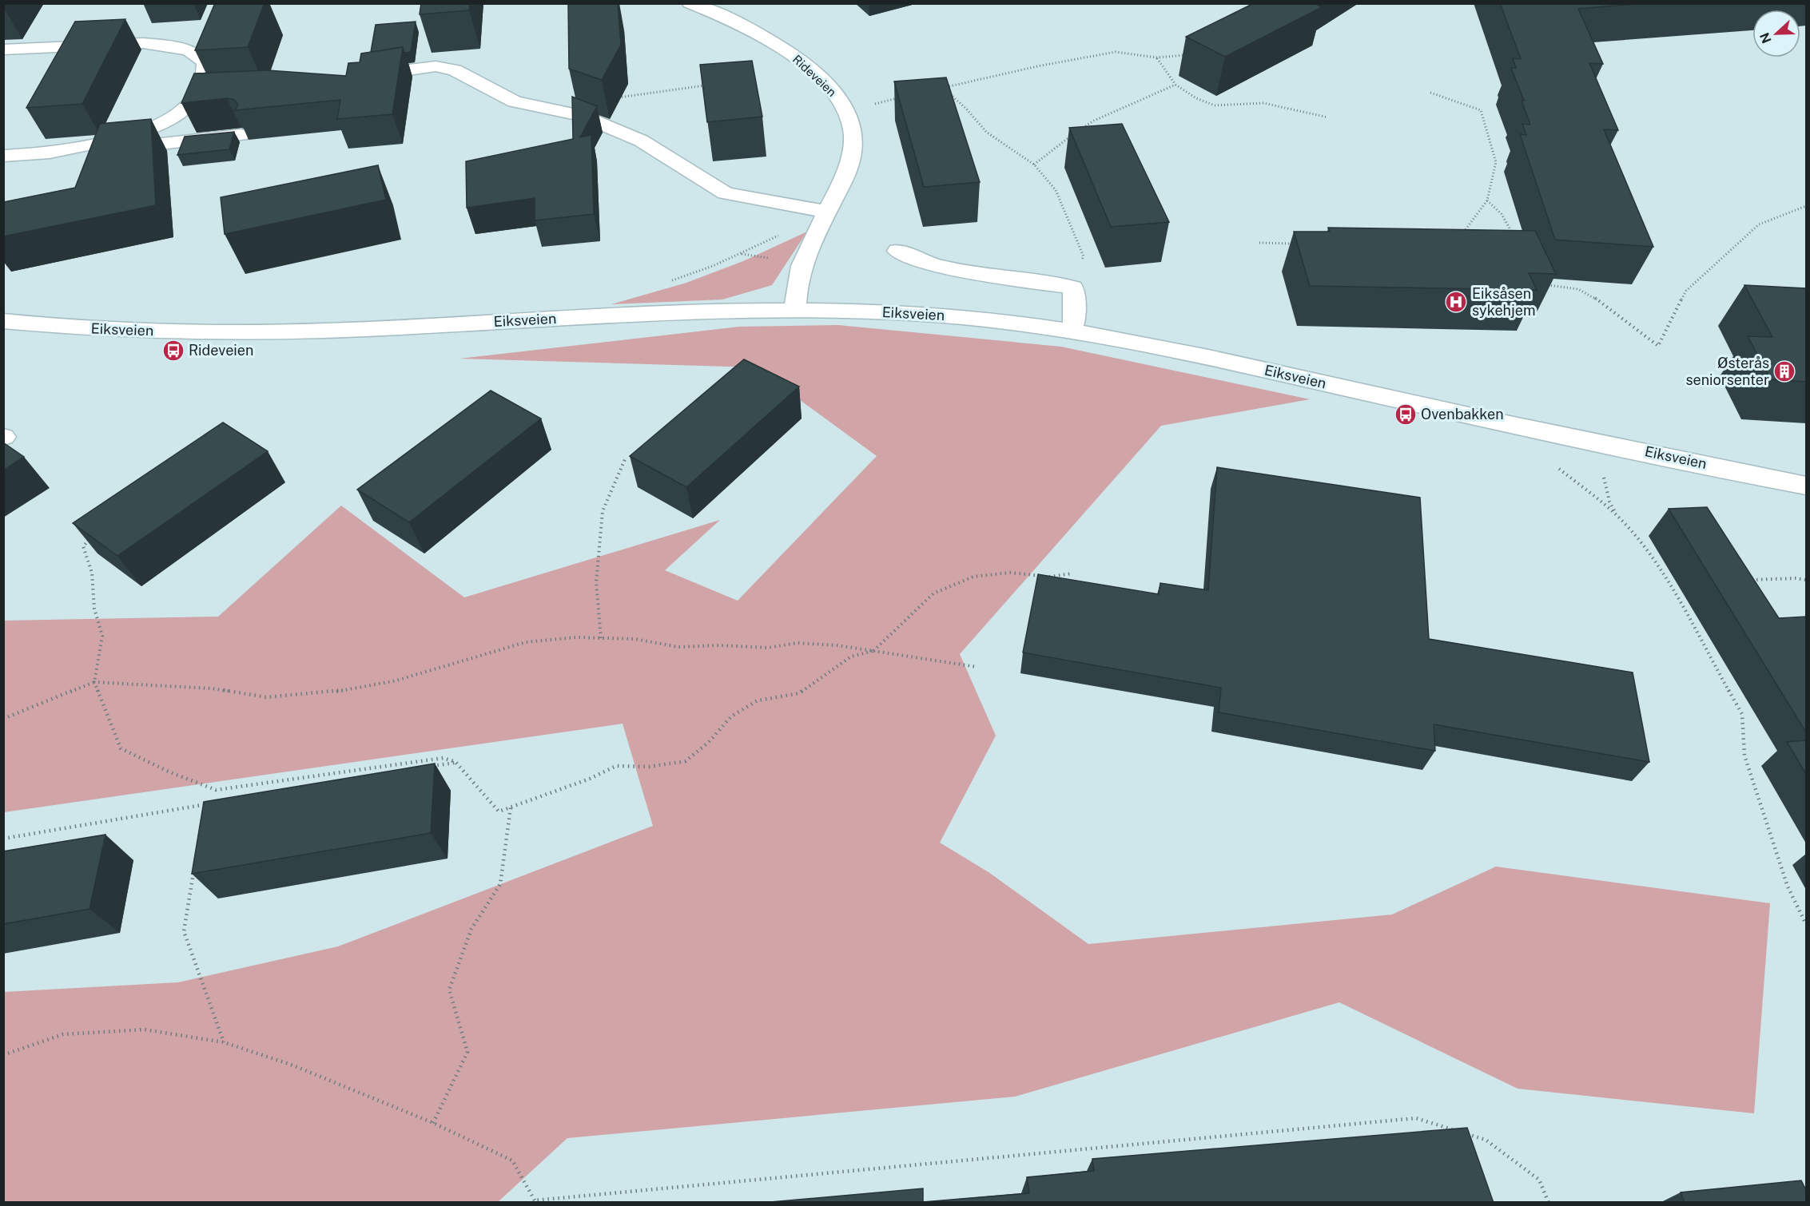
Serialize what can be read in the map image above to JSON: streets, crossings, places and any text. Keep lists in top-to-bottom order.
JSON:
{
  "streets": {
    "street": ["Rideveien", "Eiksveien"]
  },
  "crossings": [
    ["Rideveien", "Eiksveien"]
  ],
  "places": {
    "hospital": ["Eiksåsen sykehjem"],
    "bus stop": ["Rideveien", "Ovenbakken"],
    "building": ["Østerås seniorsenter"]
  },
  "north": "left"
}
